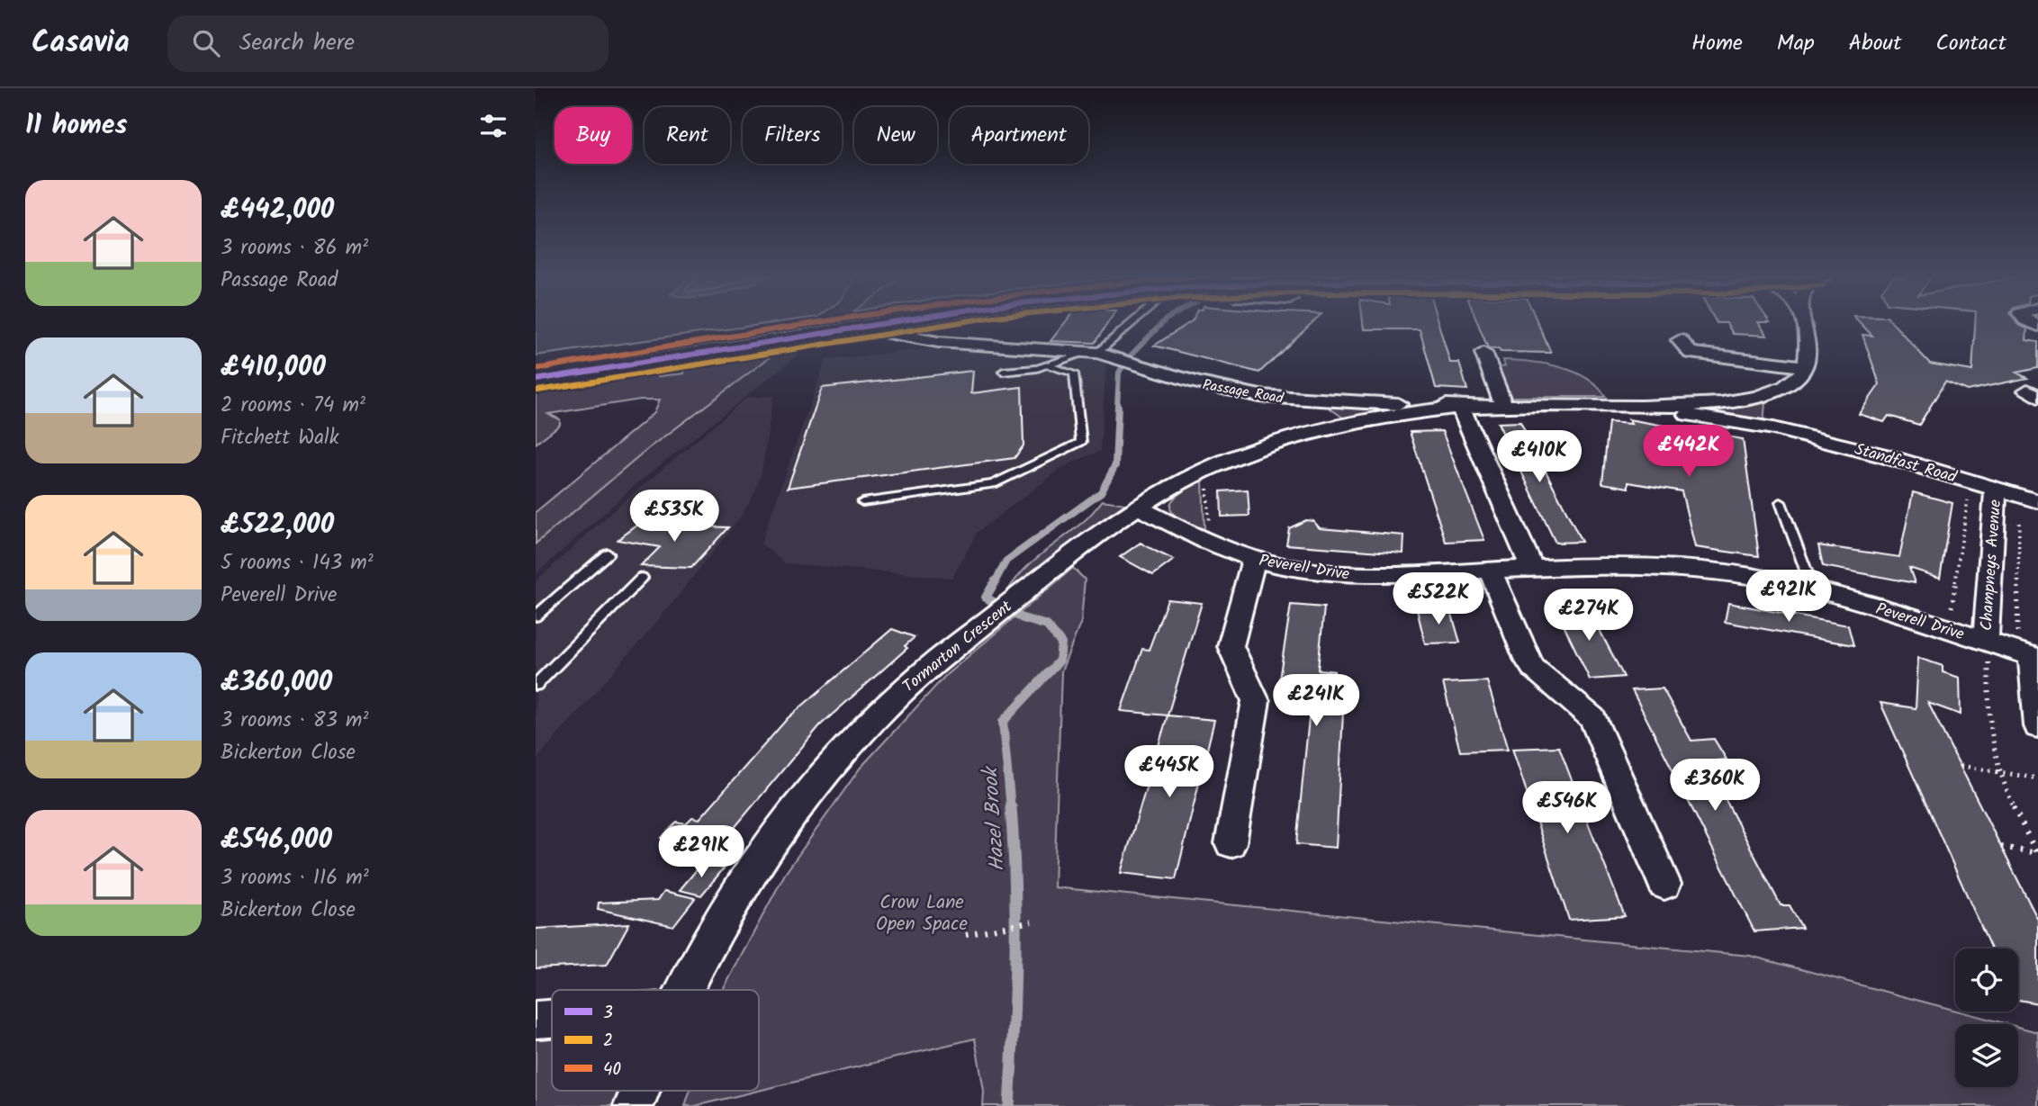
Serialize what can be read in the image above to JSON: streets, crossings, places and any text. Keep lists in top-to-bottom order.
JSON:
{
  "streets": {
    "street": [
      "Passage Road",
      "Standfast Road",
      "Champneys Avenue",
      "Peverell Drive",
      "Tormarton Crescent"
    ]
  },
  "crossings": [
    ["Passage Road", "Standfast Road"],
    ["Passage Road", "Tormarton Crescent"],
    ["Standfast Road", "Champneys Avenue"],
    ["Champneys Avenue", "Peverell Drive"],
    ["Peverell Drive", "Tormarton Crescent"]
  ],
  "water": ["Hazel Brook"],
  "parks": ["Crow Lane Open Space"],
  "lines": ["transit line 3", "transit line 2", "transit line 40"],
  "legend": ["3", "2", "40"],
  "page": {
    "header": "Casavia",
    "search": "Search here",
    "nav": [
      "Home",
      "Map",
      "About",
      "Contact"
    ],
    "heading": "11 homes",
    "chip": [
      "Buy",
      "Rent",
      "Filters",
      "New",
      "Apartment"
    ],
    "list": [
      {
        "name": "£442,000",
        "note": "3 rooms · 86 m² · Passage Road"
      },
      {
        "name": "£410,000",
        "note": "2 rooms · 74 m² · Fitchett Walk"
      },
      {
        "name": "£522,000",
        "note": "5 rooms · 143 m² · Peverell Drive"
      },
      {
        "name": "£360,000",
        "note": "3 rooms · 83 m² · Bickerton Close"
      },
      {
        "name": "£546,000",
        "note": "3 rooms · 116 m² · Bickerton Close"
      }
    ],
    "price": [
      "£442K",
      "£410K",
      "£535K",
      "£921K",
      "£522K",
      "£274K",
      "£241K",
      "£445K",
      "£360K",
      "£546K",
      "£291K"
    ]
  }
}
